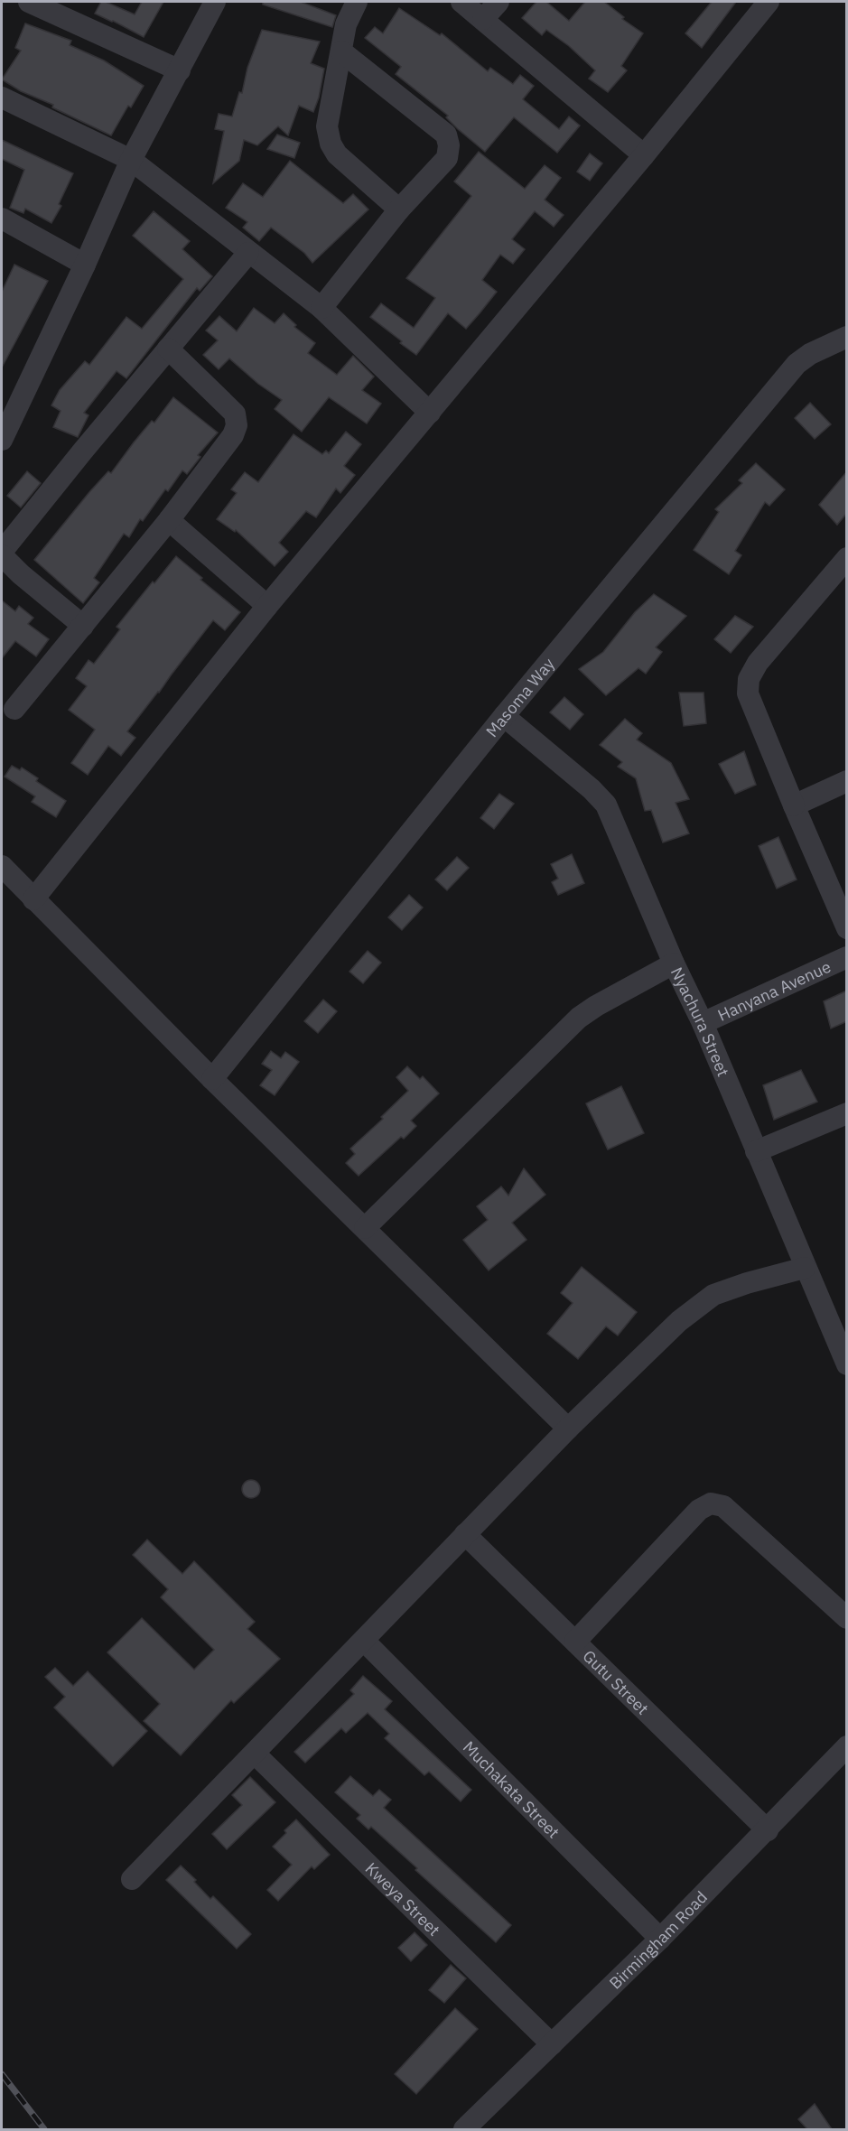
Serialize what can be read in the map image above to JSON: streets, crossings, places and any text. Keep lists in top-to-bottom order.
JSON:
{
  "streets": {
    "street": [
      "Masoma Way",
      "Hanyana Avenue",
      "Nyachura Street",
      "Gutu Street",
      "Muchakata Street",
      "Kweya Street",
      "Birmingham Road"
    ]
  },
  "crossings": [
    ["Masoma Way", "Nyachura Street"],
    ["Hanyana Avenue", "Nyachura Street"],
    ["Gutu Street", "Birmingham Road"],
    ["Muchakata Street", "Birmingham Road"],
    ["Kweya Street", "Birmingham Road"]
  ]
}
